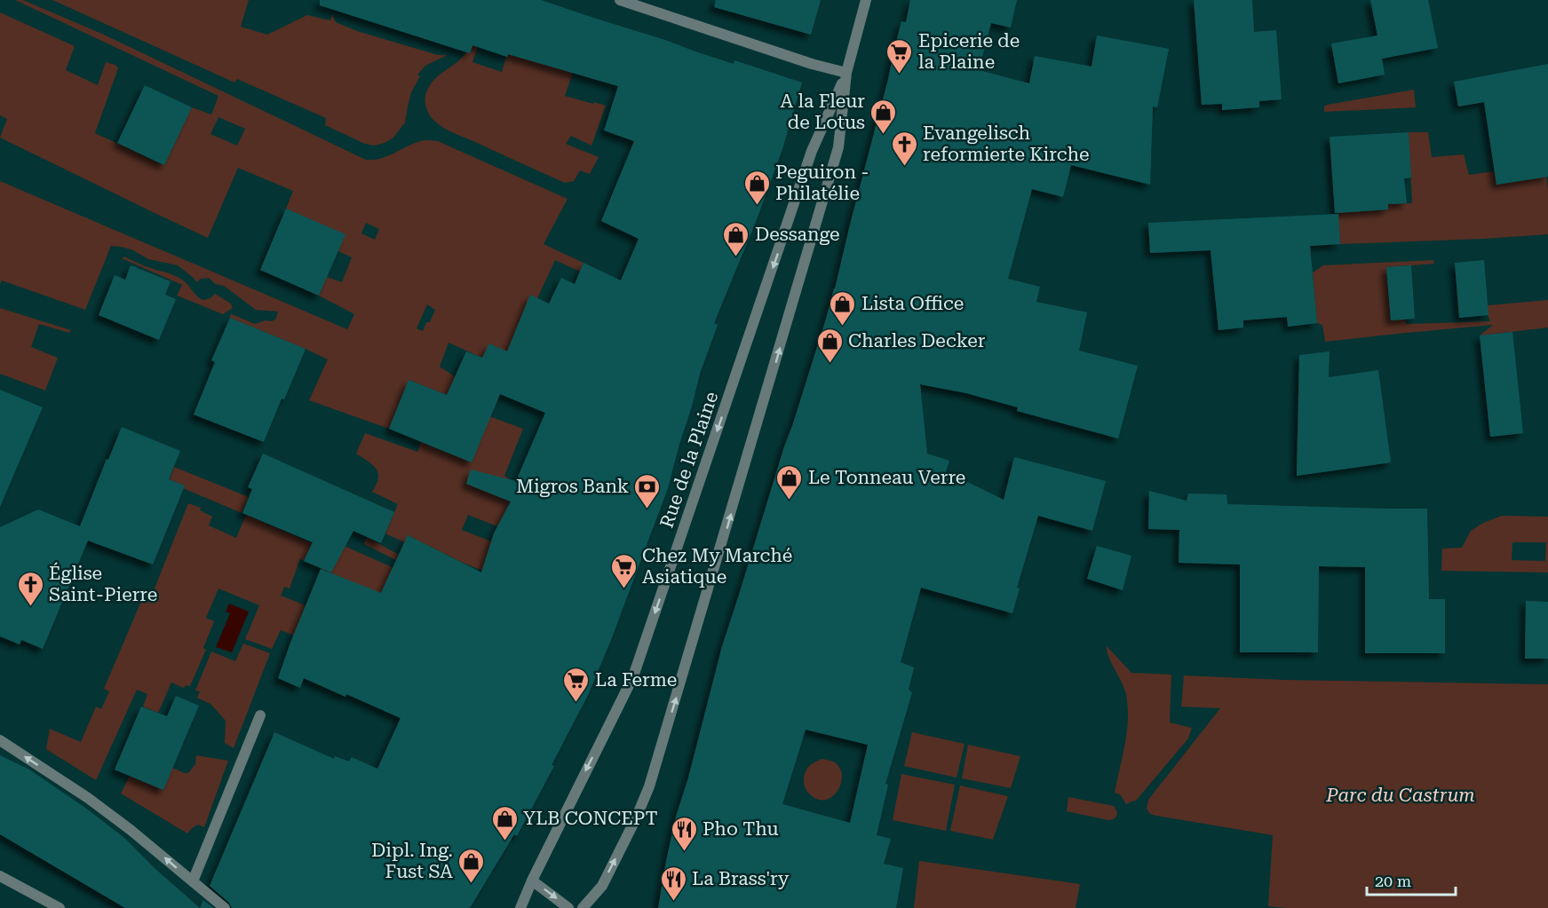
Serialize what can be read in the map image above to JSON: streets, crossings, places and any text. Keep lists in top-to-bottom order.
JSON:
{
  "streets": {
    "street": ["Rue de la Plaine"]
  },
  "parks": ["Parc du Castrum"],
  "places": {
    "supermarket": ["Epicerie de la Plaine", "Chez My Marché Asiatique", "La Ferme"],
    "shop": [
      "A la Fleur de Lotus",
      "Peguiron - Philatélie",
      "Dessange",
      "Lista Office",
      "Charles Decker",
      "Le Tonneau Verre",
      "YLB CONCEPT",
      "Dipl. Ing. Fust SA"
    ],
    "church": ["Evangelisch reformierte Kirche", "Église Saint-Pierre"],
    "bank": ["Migros Bank"],
    "restaurant": ["Pho Thu", "La Brass'ry"]
  },
  "scale_bar": "20 m"
}
